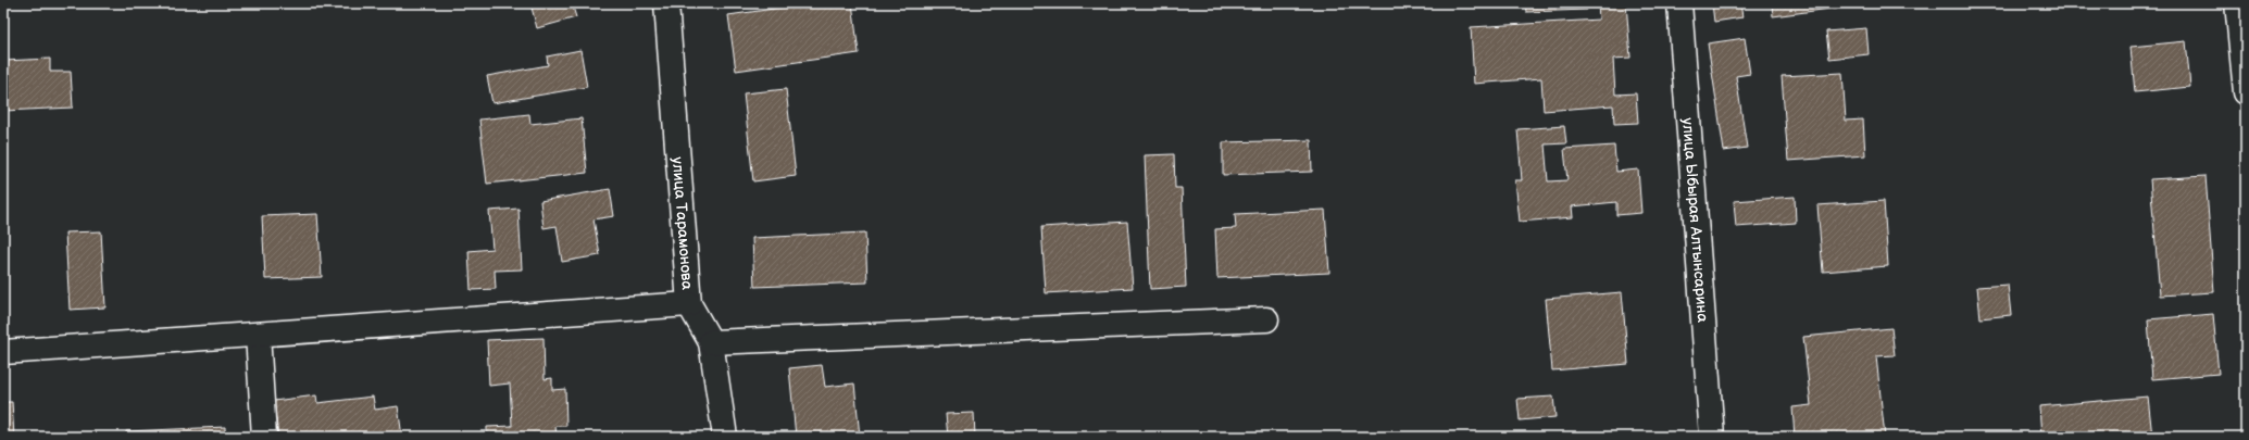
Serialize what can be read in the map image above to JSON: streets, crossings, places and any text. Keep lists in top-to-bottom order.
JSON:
{
  "streets": {
    "street": ["улица Ыбырая Алтынсарина", "улица Тарамонова"]
  }
}
